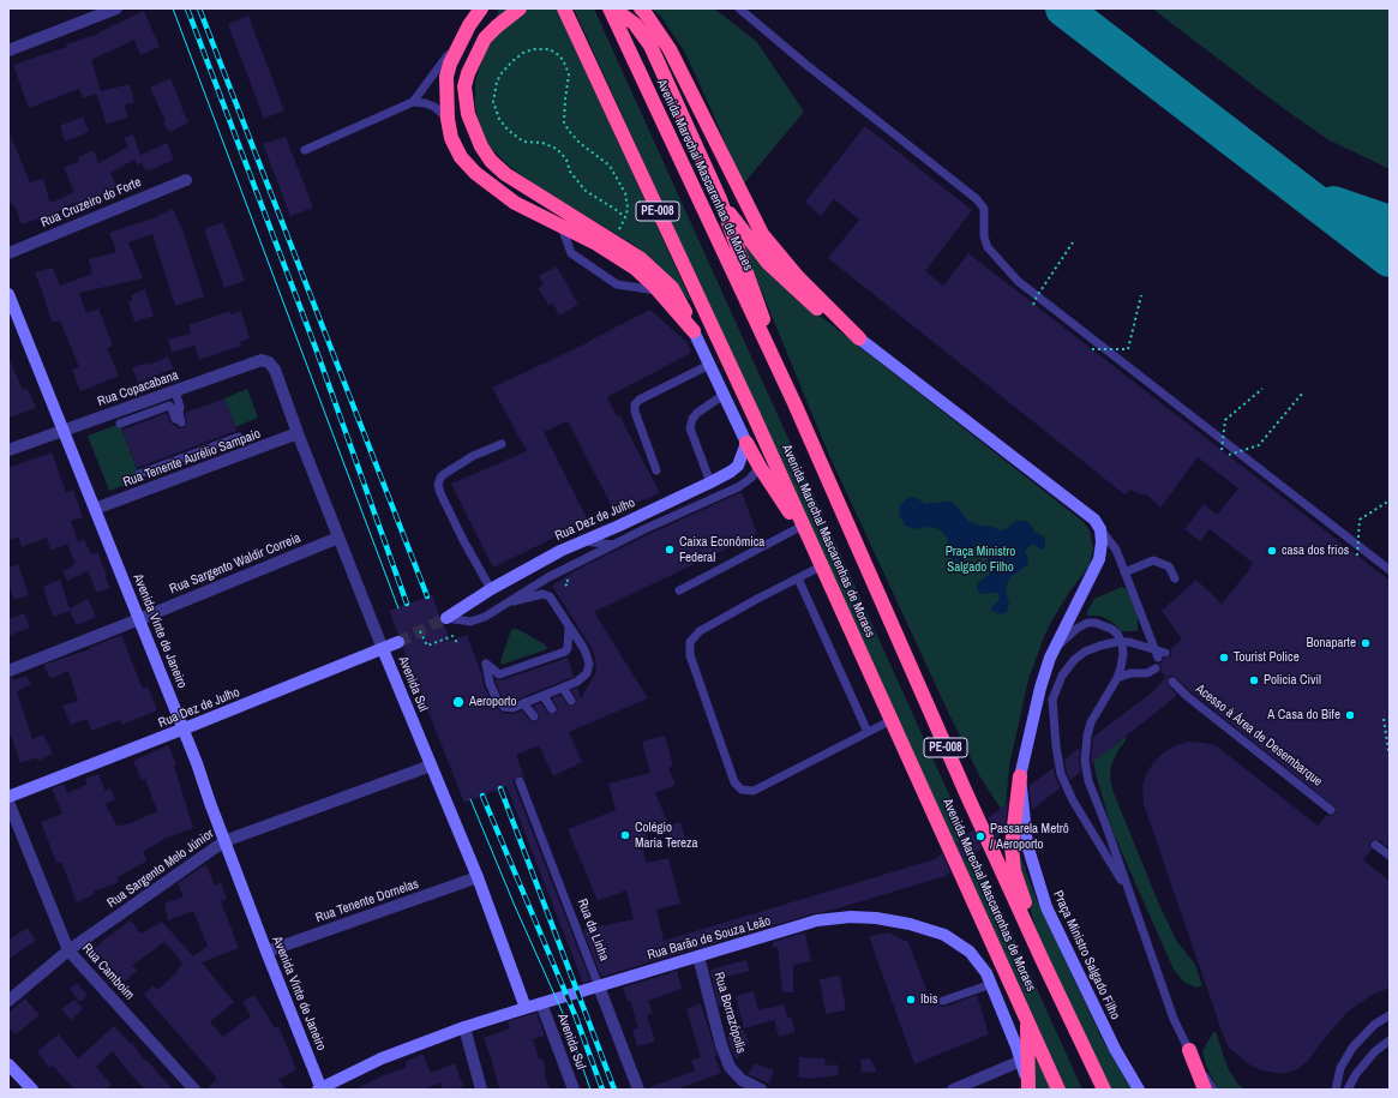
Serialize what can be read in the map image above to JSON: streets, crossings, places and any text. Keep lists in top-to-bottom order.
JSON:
{
  "streets": {
    "highway": ["Avenida Marechal Mascarenhas de Moraes", "PE-008"],
    "street": [
      "Rua Cruzeiro do Forte",
      "Rua Copacabana",
      "Rua Tenente Aurélio Sampaio",
      "Rua Dez de Julho",
      "Rua Sargento Waldir Correia",
      "Avenida Vinte de Janeiro",
      "Avenida Sul",
      "Rua Sargento Melo Júnior",
      "Rua Tenente Dornelas",
      "Rua da Linha",
      "Rua Barão de Souza Leão",
      "Praça Ministro Salgado Filho",
      "Rua Camboim",
      "Rua Borrazópolis"
    ],
    "lane": ["Acesso à Área de Desembarque"]
  },
  "crossings": [
    ["Rua Copacabana", "Avenida Vinte de Janeiro"],
    ["Rua Copacabana", "Avenida Sul"],
    ["Rua Tenente Aurélio Sampaio", "Avenida Vinte de Janeiro"],
    ["Rua Tenente Aurélio Sampaio", "Avenida Sul"],
    ["Rua Dez de Julho", "Avenida Vinte de Janeiro"],
    ["Rua Dez de Julho", "Avenida Sul"],
    ["Rua Sargento Waldir Correia", "Avenida Vinte de Janeiro"],
    ["Rua Sargento Waldir Correia", "Avenida Sul"],
    ["Avenida Vinte de Janeiro", "Rua Sargento Melo Júnior"],
    ["Avenida Vinte de Janeiro", "Rua Tenente Dornelas"],
    ["Avenida Vinte de Janeiro", "Rua Barão de Souza Leão"],
    ["Avenida Sul", "Rua Sargento Melo Júnior"],
    ["Avenida Sul", "Rua Tenente Dornelas"],
    ["Avenida Sul", "Rua Barão de Souza Leão"],
    ["Rua Sargento Melo Júnior", "Rua Camboim"],
    ["Rua da Linha", "Rua Barão de Souza Leão"],
    ["Rua Barão de Souza Leão", "Rua Borrazópolis"]
  ],
  "parks": ["Praça Ministro Salgado Filho"],
  "places": [
    "Caixa Econômica Federal",
    "casa dos frios",
    "Bonaparte",
    "Tourist Police",
    "Policia Civil",
    "Aeroporto",
    "A Casa do Bife",
    "Colégio Maria Tereza",
    "Passarela Metrô / Aeroporto",
    "Ibis"
  ]
}
